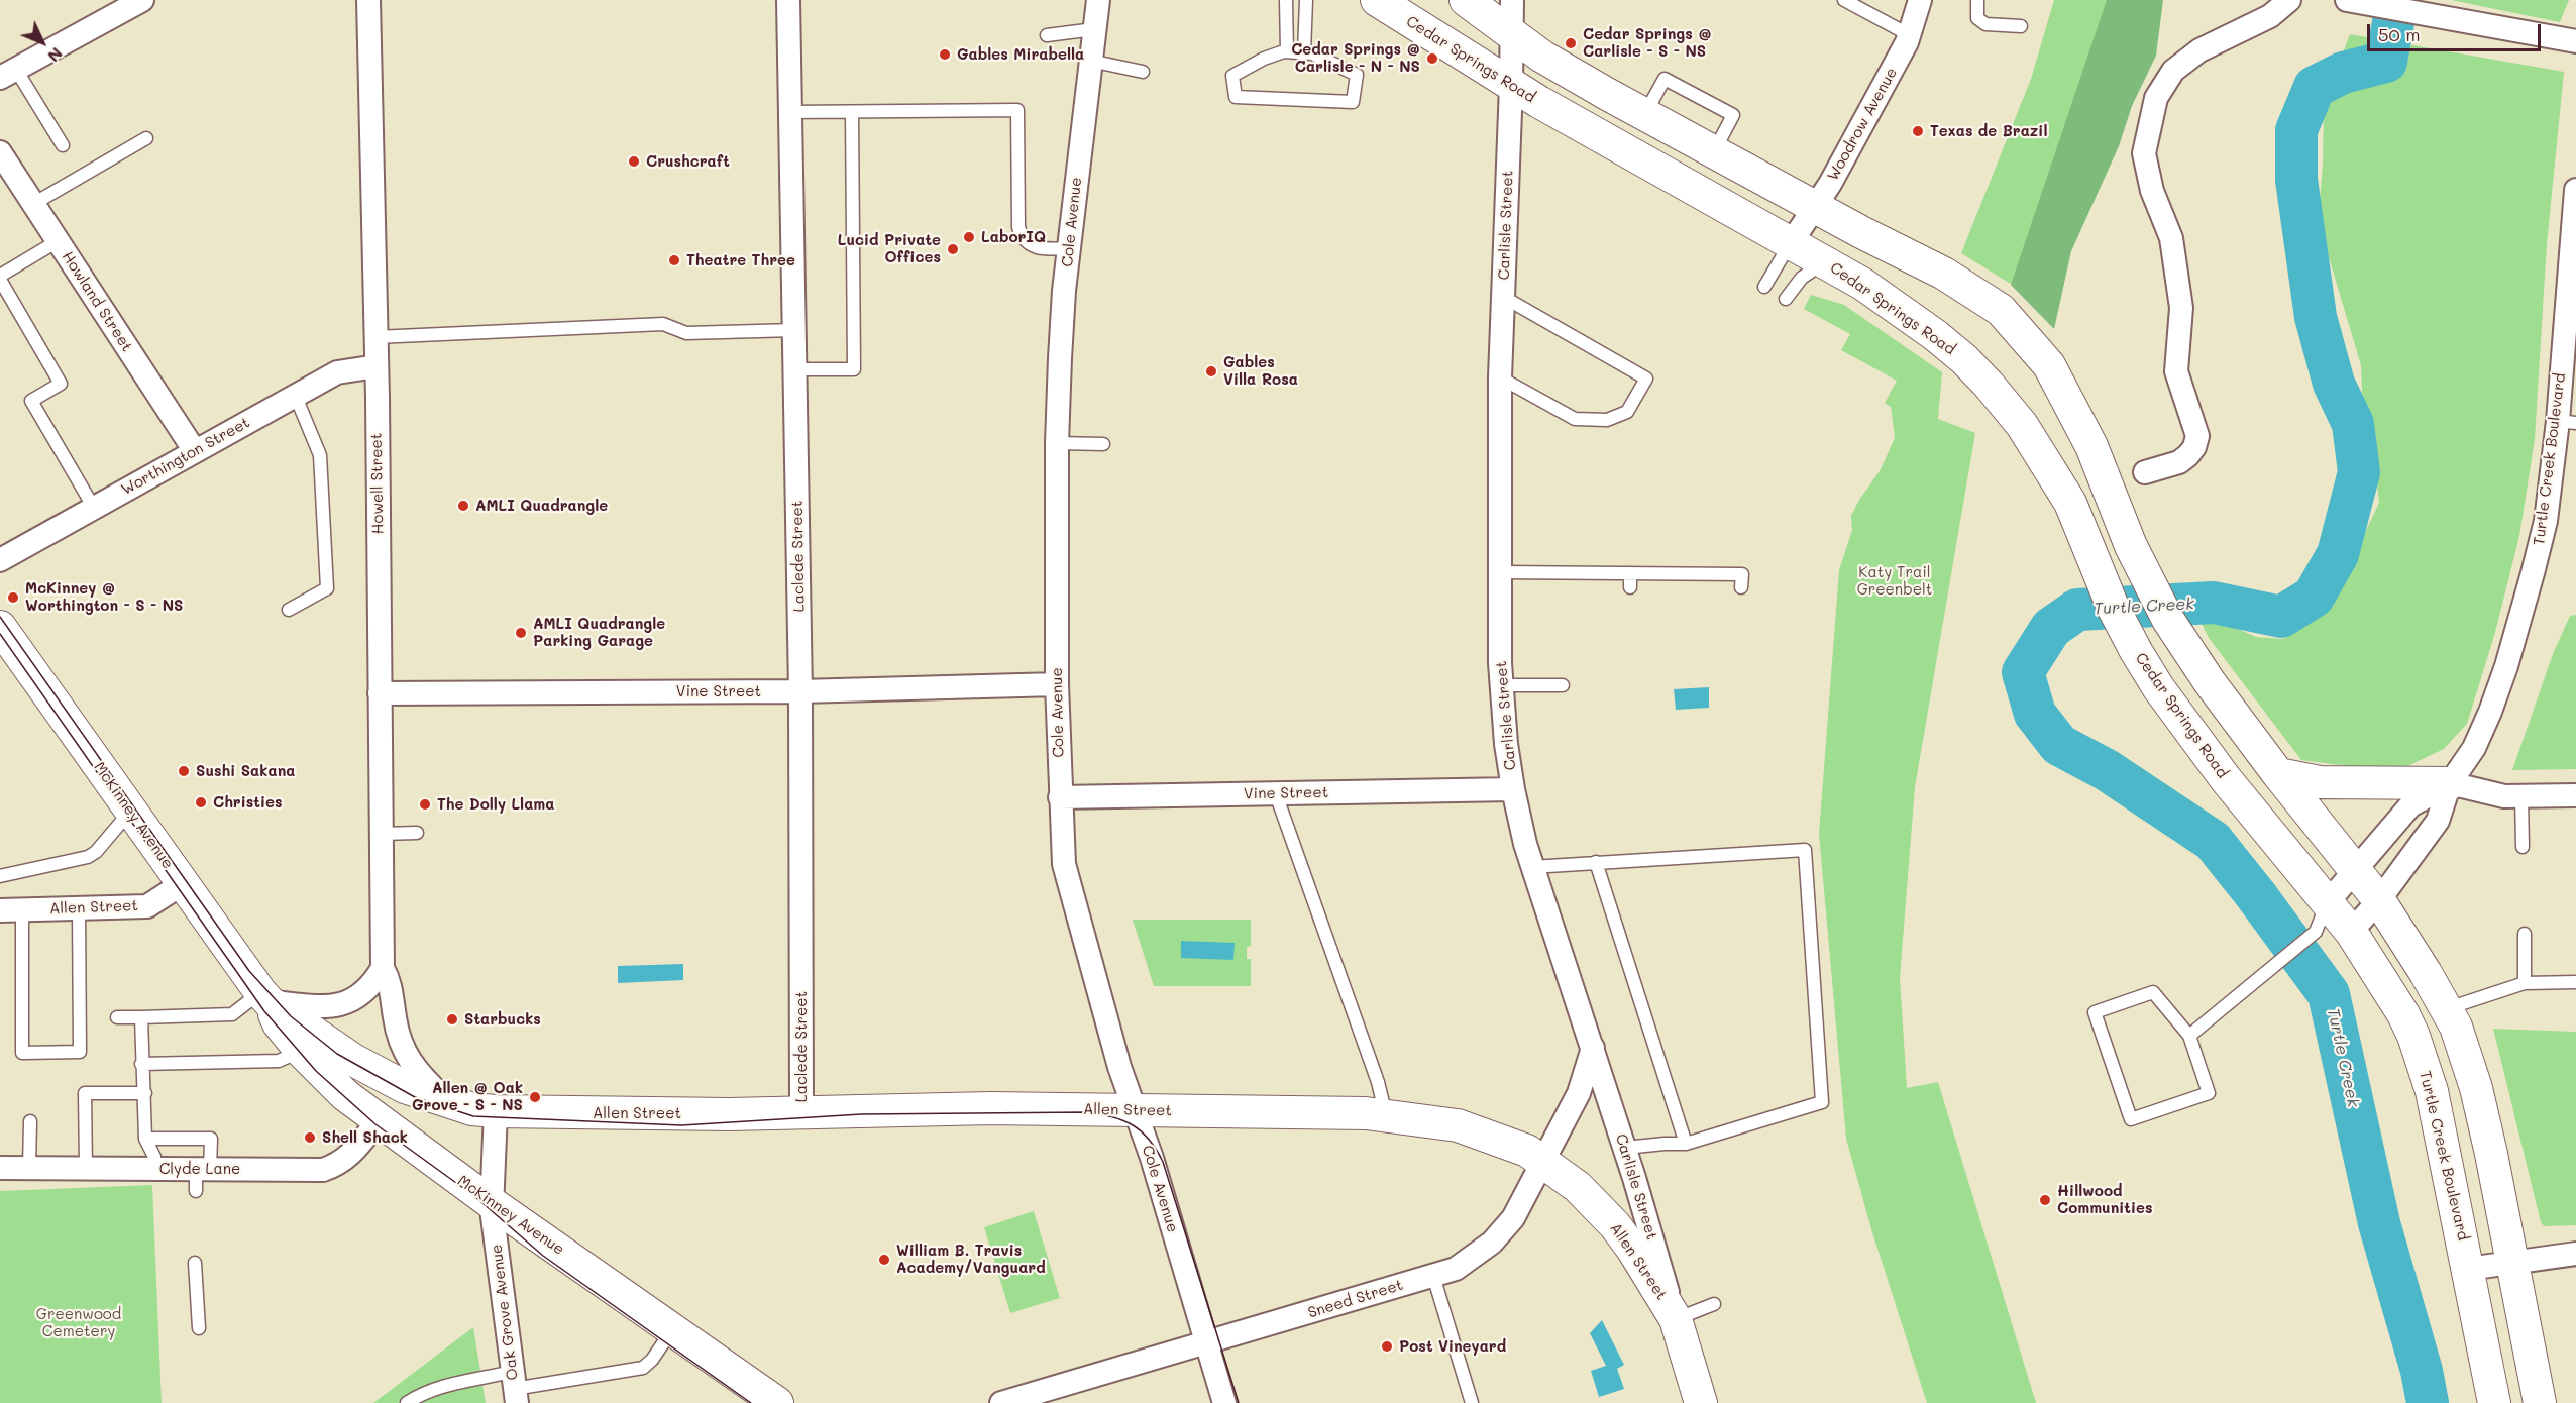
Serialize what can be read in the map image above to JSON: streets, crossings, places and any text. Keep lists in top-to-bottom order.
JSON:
{
  "streets": {
    "main road": [
      "Cedar Springs Road",
      "Carlisle Street",
      "Turtle Creek Boulevard",
      "McKinney Avenue",
      "Allen Street"
    ],
    "street": [
      "Woodrow Avenue",
      "Cole Avenue",
      "Howland Street",
      "Worthington Street",
      "Howell Street",
      "Laclede Street",
      "Vine Street",
      "Clyde Lane",
      "Sneed Street",
      "Oak Grove Avenue"
    ]
  },
  "crossings": [
    ["Cedar Springs Road", "Woodrow Avenue"],
    ["Cedar Springs Road", "Carlisle Street"],
    ["Cedar Springs Road", "Turtle Creek Boulevard"],
    ["Cole Avenue", "Vine Street"],
    ["Cole Avenue", "Allen Street"],
    ["Cole Avenue", "Sneed Street"],
    ["Carlisle Street", "Vine Street"],
    ["Carlisle Street", "Allen Street"],
    ["Carlisle Street", "Sneed Street"],
    ["Howland Street", "Worthington Street"],
    ["Worthington Street", "Howell Street"],
    ["Howell Street", "Vine Street"],
    ["Howell Street", "McKinney Avenue"],
    ["Laclede Street", "Vine Street"],
    ["Laclede Street", "Allen Street"],
    ["McKinney Avenue", "Allen Street"],
    ["McKinney Avenue", "Clyde Lane"],
    ["McKinney Avenue", "Oak Grove Avenue"],
    ["Allen Street", "Sneed Street"],
    ["Allen Street", "Oak Grove Avenue"]
  ],
  "water": ["Turtle Creek"],
  "parks": ["Katy Trail Greenbelt", "Greenwood Cemetery"],
  "places": [
    "Cedar Springs @ Carlisle - S - NS",
    "Gables Mirabella",
    "Cedar Springs @ Carlisle - N - NS",
    "Texas de Brazil",
    "Crushcraft",
    "LaborIQ",
    "Lucid Private Offices",
    "Theatre Three",
    "Gables Villa Rosa",
    "AMLI Quadrangle",
    "McKinney @ Worthington - S - NS",
    "AMLI Quadrangle Parking Garage",
    "Sushi Sakana",
    "Christies",
    "The Dolly Llama",
    "Starbucks",
    "Allen @ Oak Grove - S - NS",
    "Shell Shack",
    "Hillwood Communities",
    "William B. Travis Academy/Vanguard",
    "Post Vineyard"
  ],
  "scale_bar": "50 m",
  "north": "bottom right"
}
